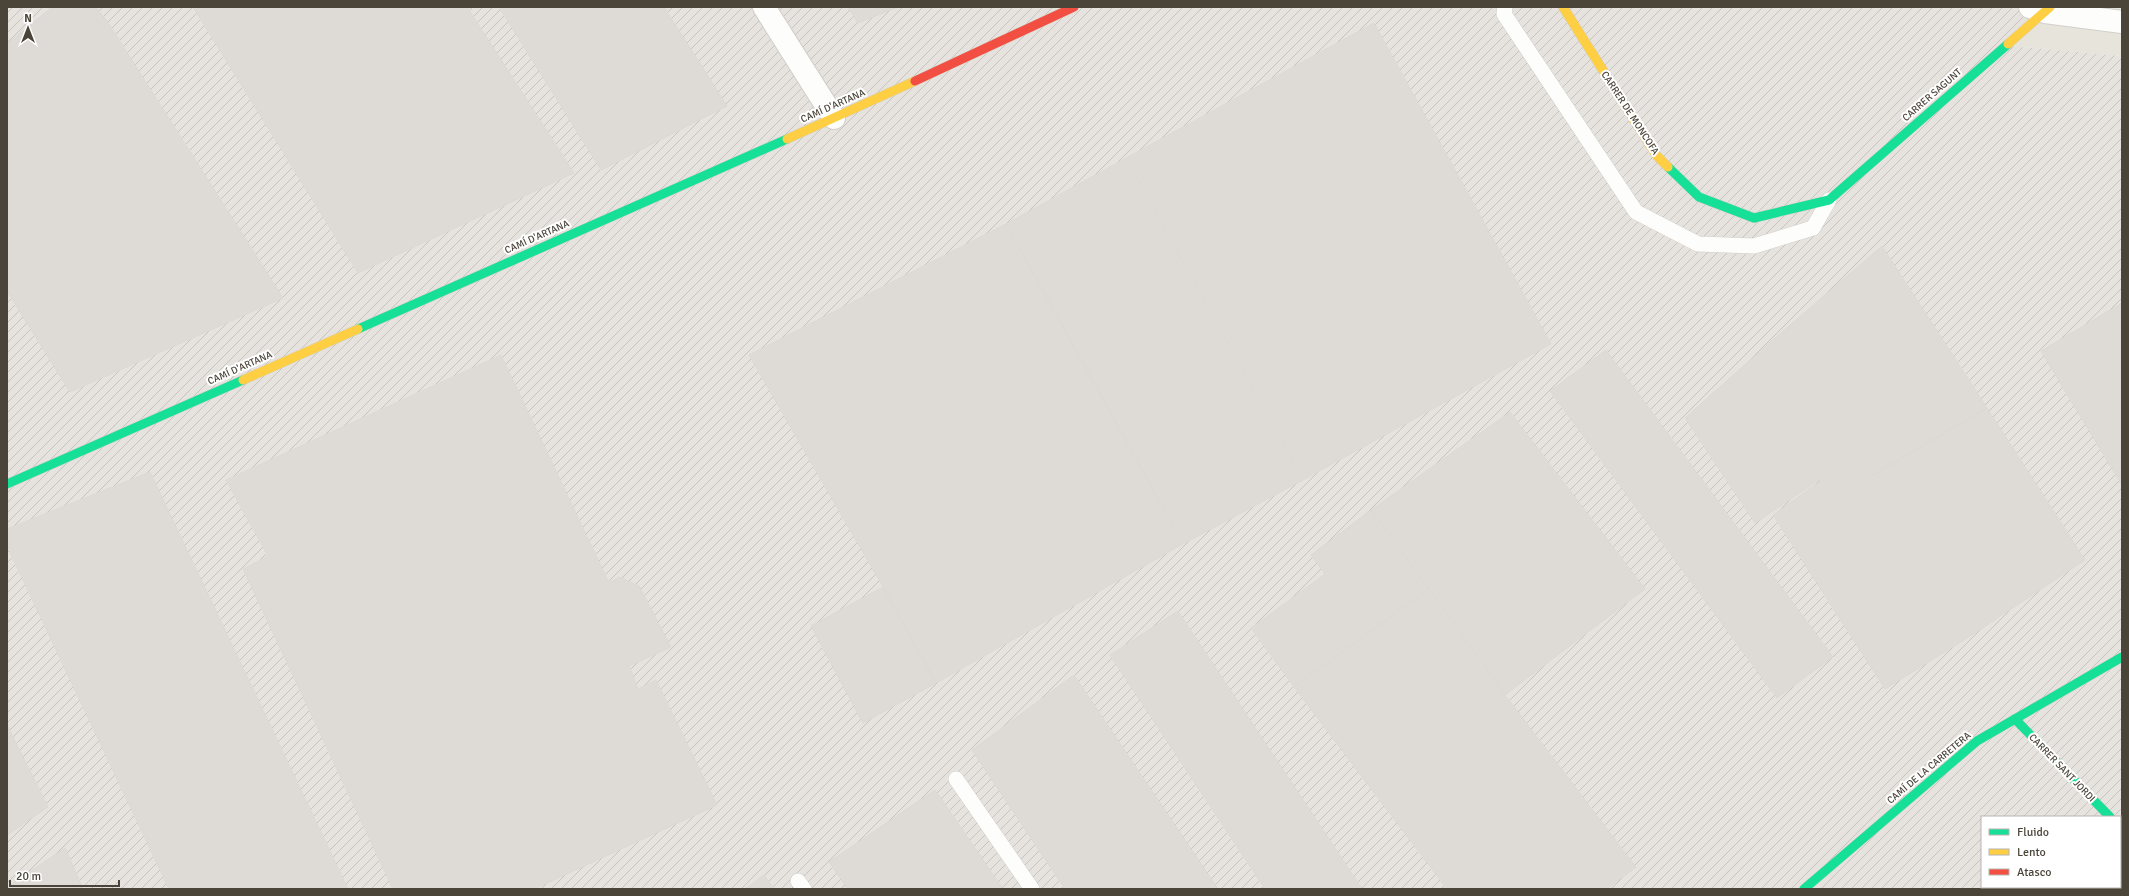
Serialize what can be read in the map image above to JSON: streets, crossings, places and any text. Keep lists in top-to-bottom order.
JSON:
{
  "streets": {
    "street": [
      "CARRER SAGUNT",
      "CAMÍ D'ARTANA",
      "CARRER DE MONCOFA",
      "CAMÍ DE LA CARRETERA",
      "CARRER SANT JORDI"
    ]
  },
  "crossings": [
    ["CARRER SAGUNT", "CARRER DE MONCOFA"],
    ["CAMÍ DE LA CARRETERA", "CARRER SANT JORDI"]
  ],
  "legend": ["Fluido", "Lento", "Atasco"],
  "scale_bar": "20 m",
  "north": "top"
}
